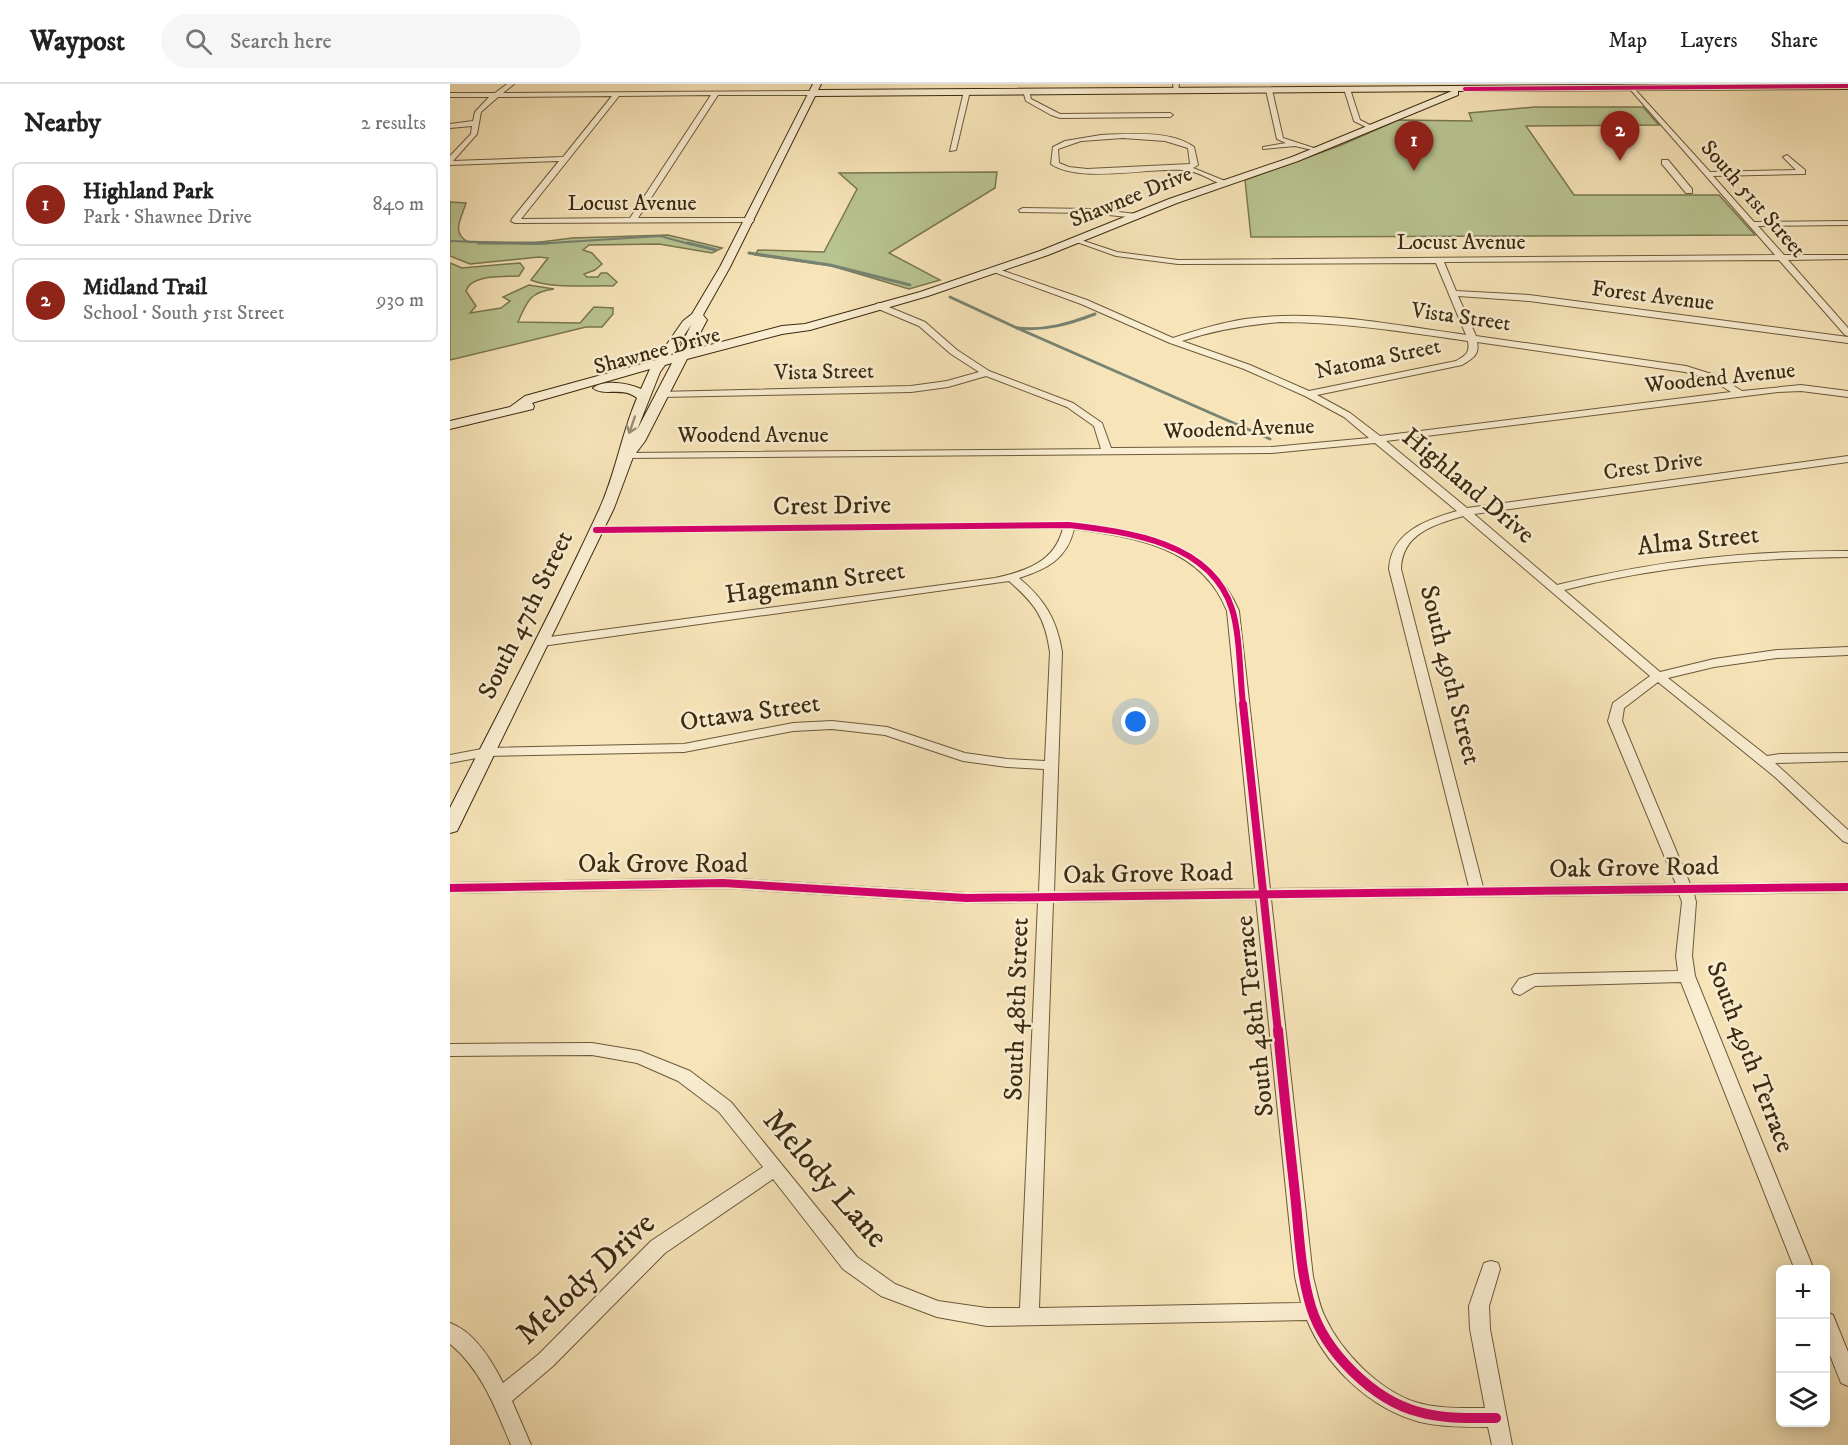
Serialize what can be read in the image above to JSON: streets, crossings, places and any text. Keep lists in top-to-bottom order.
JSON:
{
  "streets": {
    "main road": ["Shawnee Drive", "South 47th Street"],
    "street": [
      "South 51st Street",
      "Locust Avenue",
      "Forest Avenue",
      "Vista Street",
      "Natoma Street",
      "Woodend Avenue",
      "Crest Drive",
      "Highland Drive",
      "Alma Street",
      "Hagemann Street",
      "South 49th Street",
      "Ottawa Street",
      "Oak Grove Road",
      "South 48th Street",
      "South 48th Terrace",
      "South 49th Terrace",
      "Melody Lane",
      "Melody Drive"
    ]
  },
  "crossings": [
    ["Shawnee Drive", "Locust Avenue"],
    ["Shawnee Drive", "Highland Drive"],
    ["Shawnee Drive", "South 47th Street"],
    ["South 51st Street", "Locust Avenue"],
    ["Locust Avenue", "South 47th Street"],
    ["Vista Street", "Natoma Street"],
    ["Vista Street", "Woodend Avenue"],
    ["Vista Street", "Highland Drive"],
    ["Vista Street", "South 47th Street"],
    ["Natoma Street", "Highland Drive"],
    ["Woodend Avenue", "Highland Drive"],
    ["Woodend Avenue", "South 47th Street"],
    ["Crest Drive", "Highland Drive"],
    ["Crest Drive", "Hagemann Street"],
    ["Crest Drive", "South 47th Street"],
    ["Crest Drive", "South 49th Street"],
    ["Crest Drive", "South 48th Terrace"],
    ["Highland Drive", "Alma Street"],
    ["Highland Drive", "South 49th Street"],
    ["Highland Drive", "South 49th Terrace"],
    ["Hagemann Street", "South 47th Street"],
    ["Hagemann Street", "South 48th Street"],
    ["Hagemann Street", "South 48th Terrace"],
    ["South 47th Street", "Ottawa Street"],
    ["South 49th Street", "Oak Grove Road"],
    ["Ottawa Street", "South 48th Street"],
    ["Oak Grove Road", "South 48th Street"],
    ["Oak Grove Road", "South 48th Terrace"],
    ["Oak Grove Road", "South 49th Terrace"],
    ["South 48th Street", "Melody Lane"],
    ["South 48th Terrace", "Melody Lane"],
    ["Melody Lane", "Melody Drive"]
  ],
  "page": {
    "header": "Waypost",
    "search": "Search here",
    "nav": ["Map", "Layers", "Share"],
    "heading": ["Nearby", "2 results"],
    "pins": ["2", "1"],
    "list": [
      {
        "mark": "1",
        "name": "Highland Park",
        "note": "Park · Shawnee Drive",
        "value": "840 m"
      },
      {
        "mark": "2",
        "name": "Midland Trail",
        "note": "School · South 51st Street",
        "value": "930 m"
      }
    ],
    "map_buttons": ["+", "−"]
  }
}
